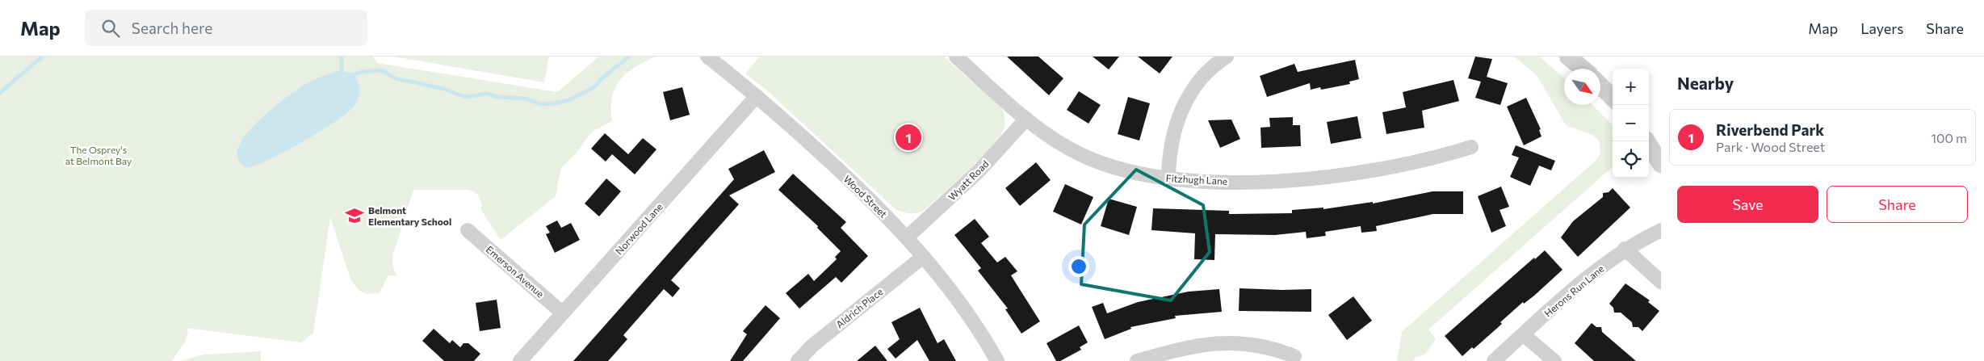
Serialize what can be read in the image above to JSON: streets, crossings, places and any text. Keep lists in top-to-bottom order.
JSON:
{
  "streets": {
    "street": [
      "Fitzhugh Lane",
      "Wyatt Road",
      "Wood Street",
      "Norwood Lane",
      "Emerson Avenue",
      "Herons Run Lane",
      "Aldrich Place"
    ]
  },
  "crossings": [
    ["Fitzhugh Lane", "Wyatt Road"],
    ["Wyatt Road", "Wood Street"],
    ["Wood Street", "Norwood Lane"],
    ["Wood Street", "Aldrich Place"],
    ["Norwood Lane", "Emerson Avenue"]
  ],
  "parks": ["The Osprey's at Belmont Bay"],
  "places": {
    "school or university": ["Belmont Elementary School"]
  },
  "north": "bottom right",
  "page": {
    "header": "Map",
    "search": "Search here",
    "nav": ["Map", "Layers", "Share"],
    "heading": "Nearby",
    "map_buttons": ["+", "−"],
    "list": [
      {
        "mark": "1",
        "name": "Riverbend Park",
        "note": "Park · Wood Street",
        "value": "100 m"
      }
    ],
    "pins": "1",
    "buttons": ["Save", "Share"]
  }
}
